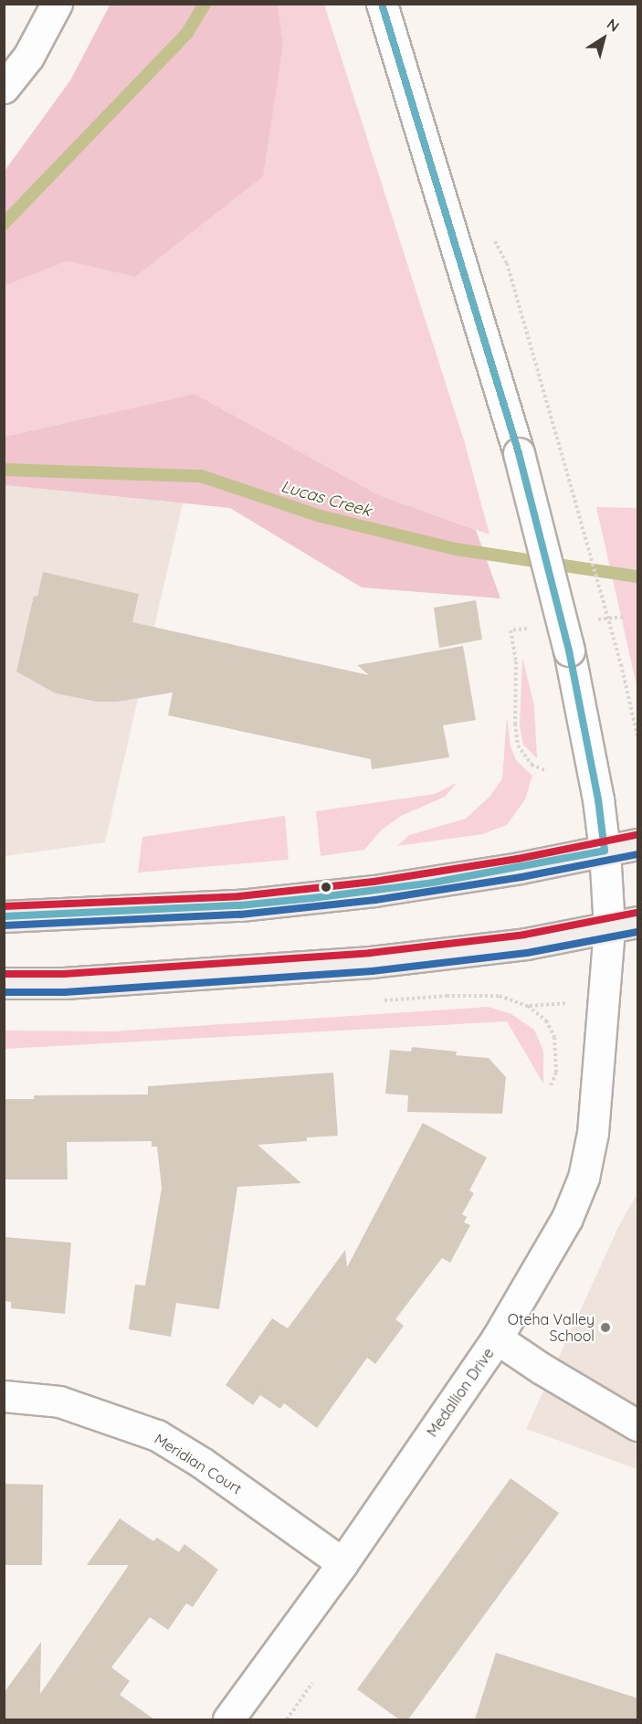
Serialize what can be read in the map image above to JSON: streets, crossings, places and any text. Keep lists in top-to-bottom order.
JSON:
{
  "streets": {
    "street": ["Medallion Drive", "Meridian Court"]
  },
  "crossings": [
    ["Medallion Drive", "Meridian Court"]
  ],
  "water": ["Lucas Creek"],
  "places": ["Oteha Valley School"],
  "north": "top right"
}
